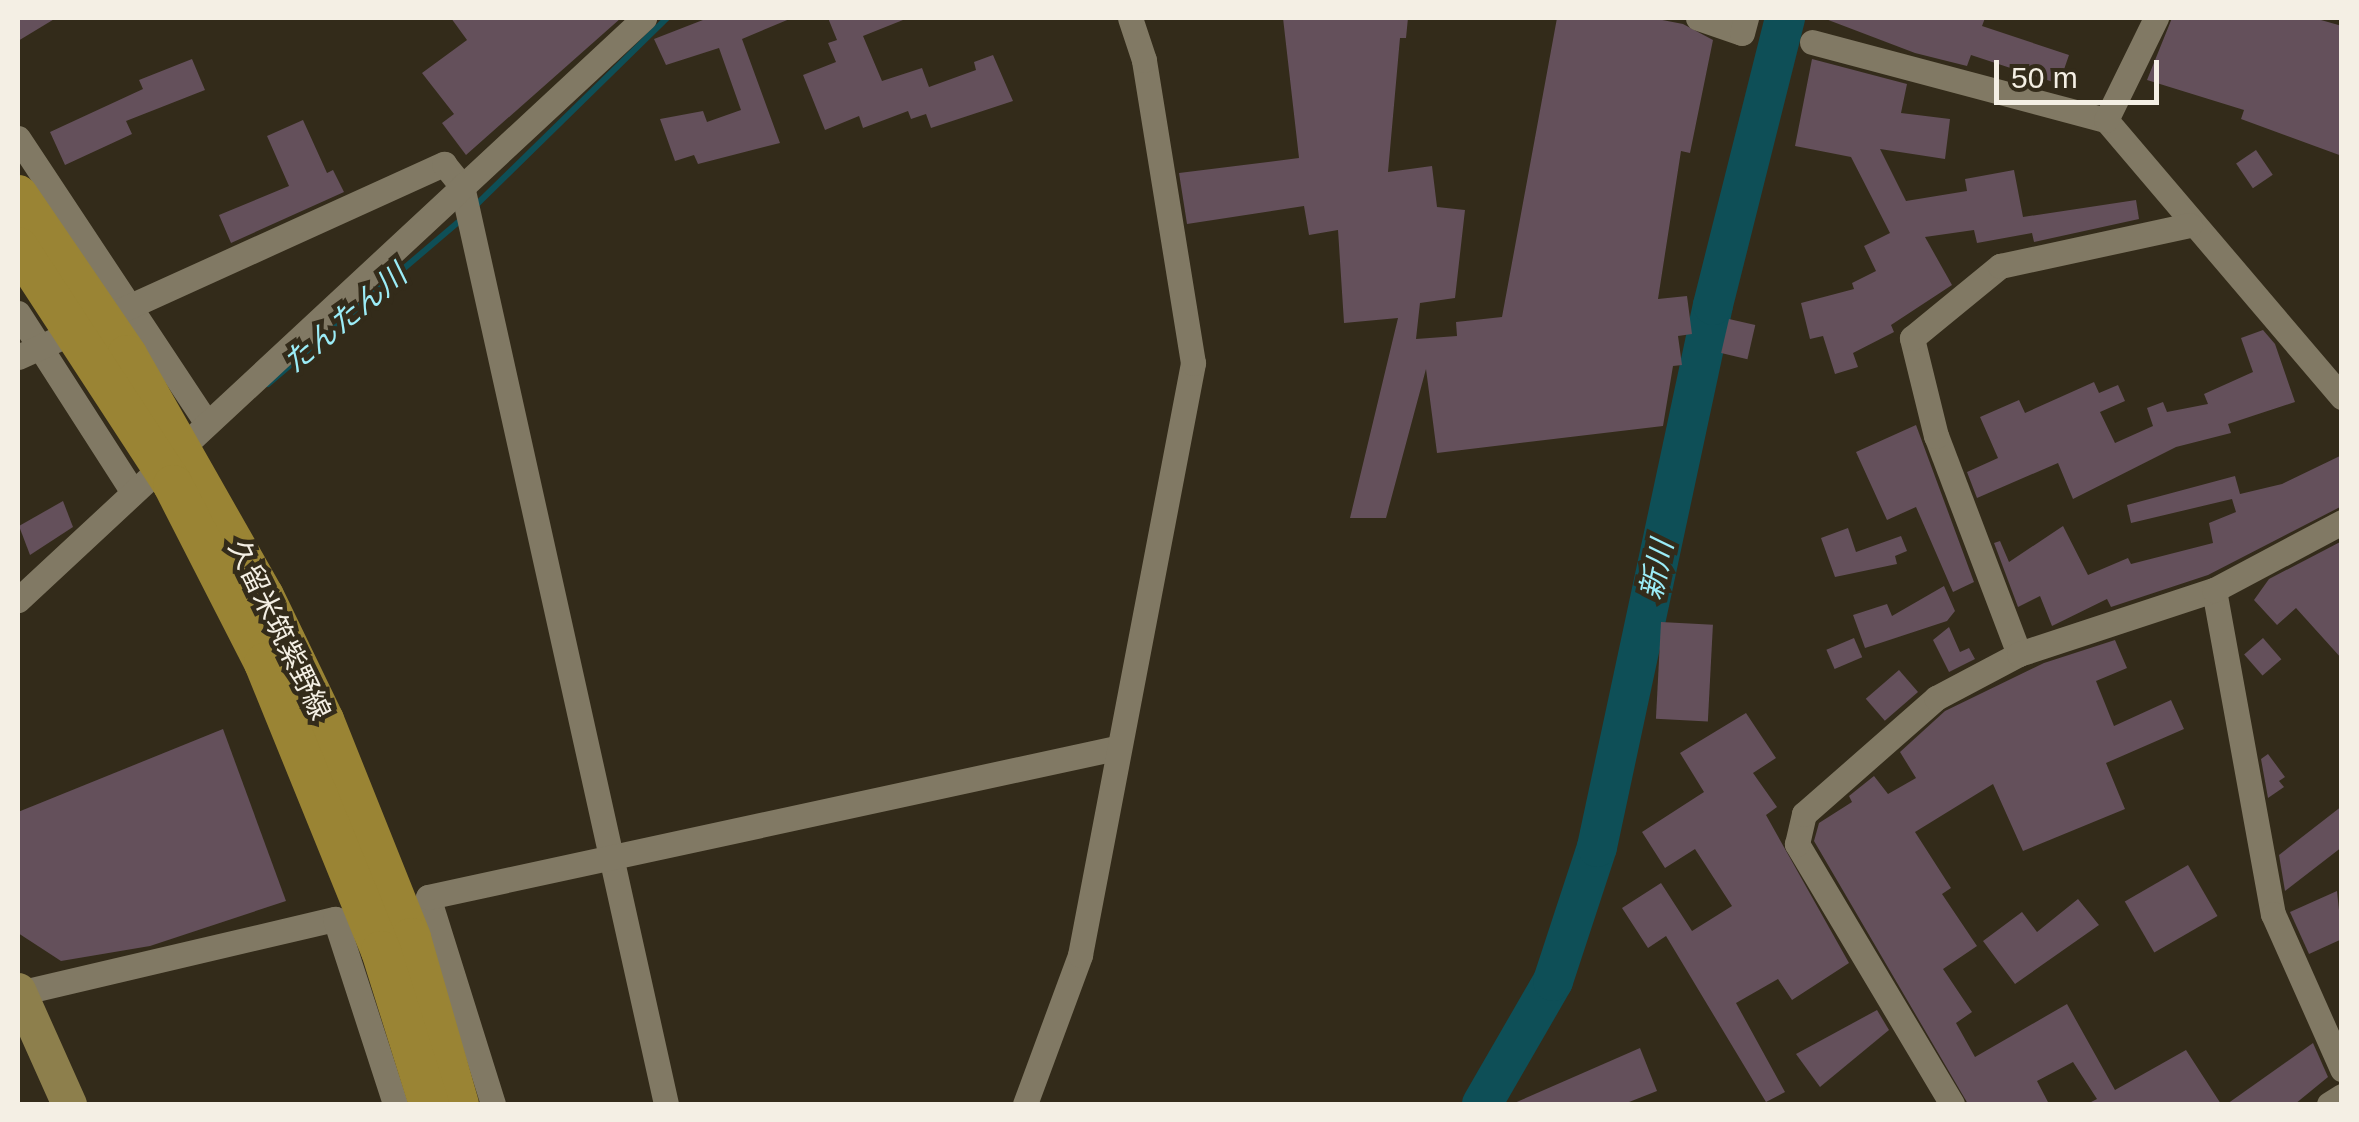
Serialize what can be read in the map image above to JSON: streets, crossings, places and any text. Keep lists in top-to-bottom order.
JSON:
{
  "streets": {
    "main road": ["久留米筑紫野線"]
  },
  "water": ["たんたん川", "新川"],
  "scale_bar": "50 m"
}
